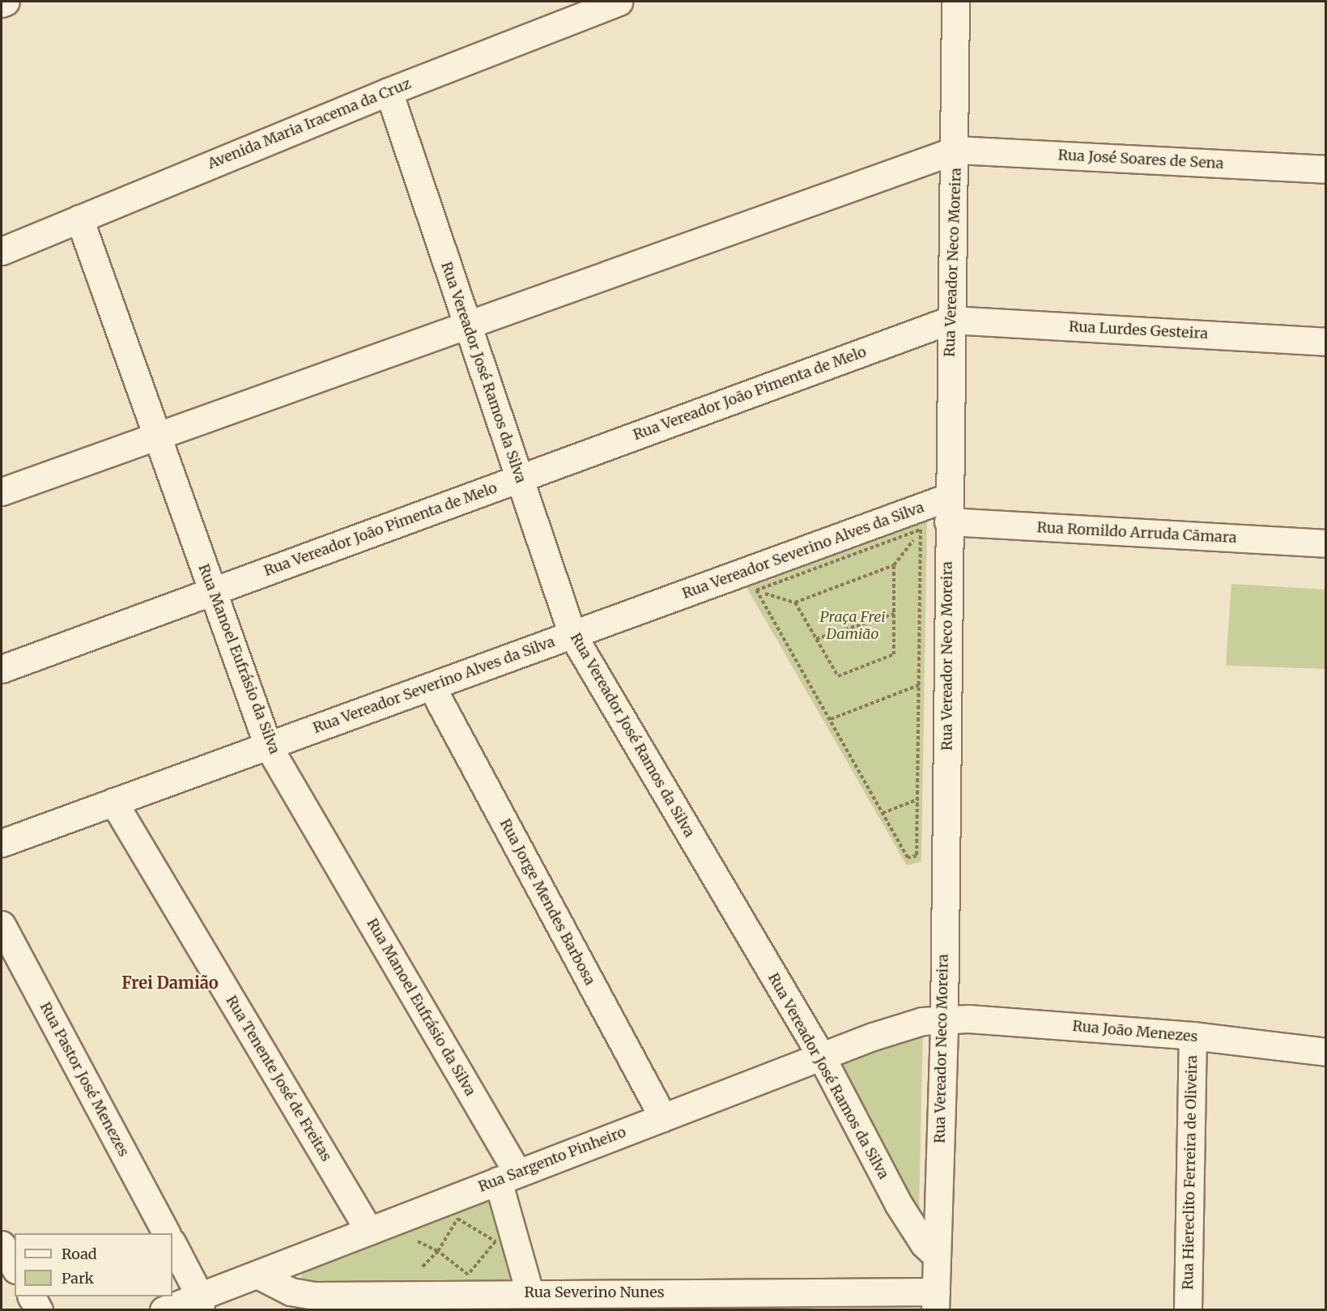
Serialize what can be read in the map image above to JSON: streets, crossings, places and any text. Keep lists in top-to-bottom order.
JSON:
{
  "streets": {
    "street": [
      "Avenida Maria Iracema da Cruz",
      "Rua José Soares de Sena",
      "Rua Vereador Neco Moreira",
      "Rua Lurdes Gesteira",
      "Rua Vereador José Ramos da Silva",
      "Rua Vereador João Pimenta de Melo",
      "Rua Romildo Arruda Cãmara",
      "Rua Vereador Severino Alves da Silva",
      "Rua Manoel Eufrásio da Silva",
      "Rua Jorge Mendes Barbosa",
      "Rua João Menezes",
      "Rua Tenente José de Freitas",
      "Rua Pastor José Menezes",
      "Rua Sargento Pinheiro",
      "Rua Hiereclito Ferreira de Oliveira",
      "Rua Severino Nunes"
    ]
  },
  "crossings": [
    ["Avenida Maria Iracema da Cruz", "Rua Vereador José Ramos da Silva"],
    ["Avenida Maria Iracema da Cruz", "Rua Manoel Eufrásio da Silva"],
    ["Rua José Soares de Sena", "Rua Vereador Neco Moreira"],
    ["Rua Vereador Neco Moreira", "Rua Lurdes Gesteira"],
    ["Rua Vereador Neco Moreira", "Rua Vereador José Ramos da Silva"],
    ["Rua Vereador Neco Moreira", "Rua Vereador João Pimenta de Melo"],
    ["Rua Vereador Neco Moreira", "Rua Romildo Arruda Cãmara"],
    ["Rua Vereador Neco Moreira", "Rua Vereador Severino Alves da Silva"],
    ["Rua Vereador Neco Moreira", "Rua João Menezes"],
    ["Rua Vereador Neco Moreira", "Rua Sargento Pinheiro"],
    ["Rua Vereador Neco Moreira", "Rua Severino Nunes"],
    ["Rua Lurdes Gesteira", "Rua Vereador João Pimenta de Melo"],
    ["Rua Vereador José Ramos da Silva", "Rua Vereador João Pimenta de Melo"],
    ["Rua Vereador José Ramos da Silva", "Rua Vereador Severino Alves da Silva"],
    ["Rua Vereador José Ramos da Silva", "Rua Sargento Pinheiro"],
    ["Rua Vereador João Pimenta de Melo", "Rua Manoel Eufrásio da Silva"],
    ["Rua Romildo Arruda Cãmara", "Rua Vereador Severino Alves da Silva"],
    ["Rua Vereador Severino Alves da Silva", "Rua Manoel Eufrásio da Silva"],
    ["Rua Vereador Severino Alves da Silva", "Rua Jorge Mendes Barbosa"],
    ["Rua Vereador Severino Alves da Silva", "Rua Tenente José de Freitas"],
    ["Rua Manoel Eufrásio da Silva", "Rua Sargento Pinheiro"],
    ["Rua Manoel Eufrásio da Silva", "Rua Severino Nunes"],
    ["Rua Jorge Mendes Barbosa", "Rua Sargento Pinheiro"],
    ["Rua João Menezes", "Rua Sargento Pinheiro"],
    ["Rua João Menezes", "Rua Hiereclito Ferreira de Oliveira"],
    ["Rua Tenente José de Freitas", "Rua Sargento Pinheiro"],
    ["Rua Sargento Pinheiro", "Rua Severino Nunes"]
  ],
  "districts": ["Frei Damião"],
  "parks": ["Praça Frei Damião"],
  "legend": ["Road", "Park"]
}
